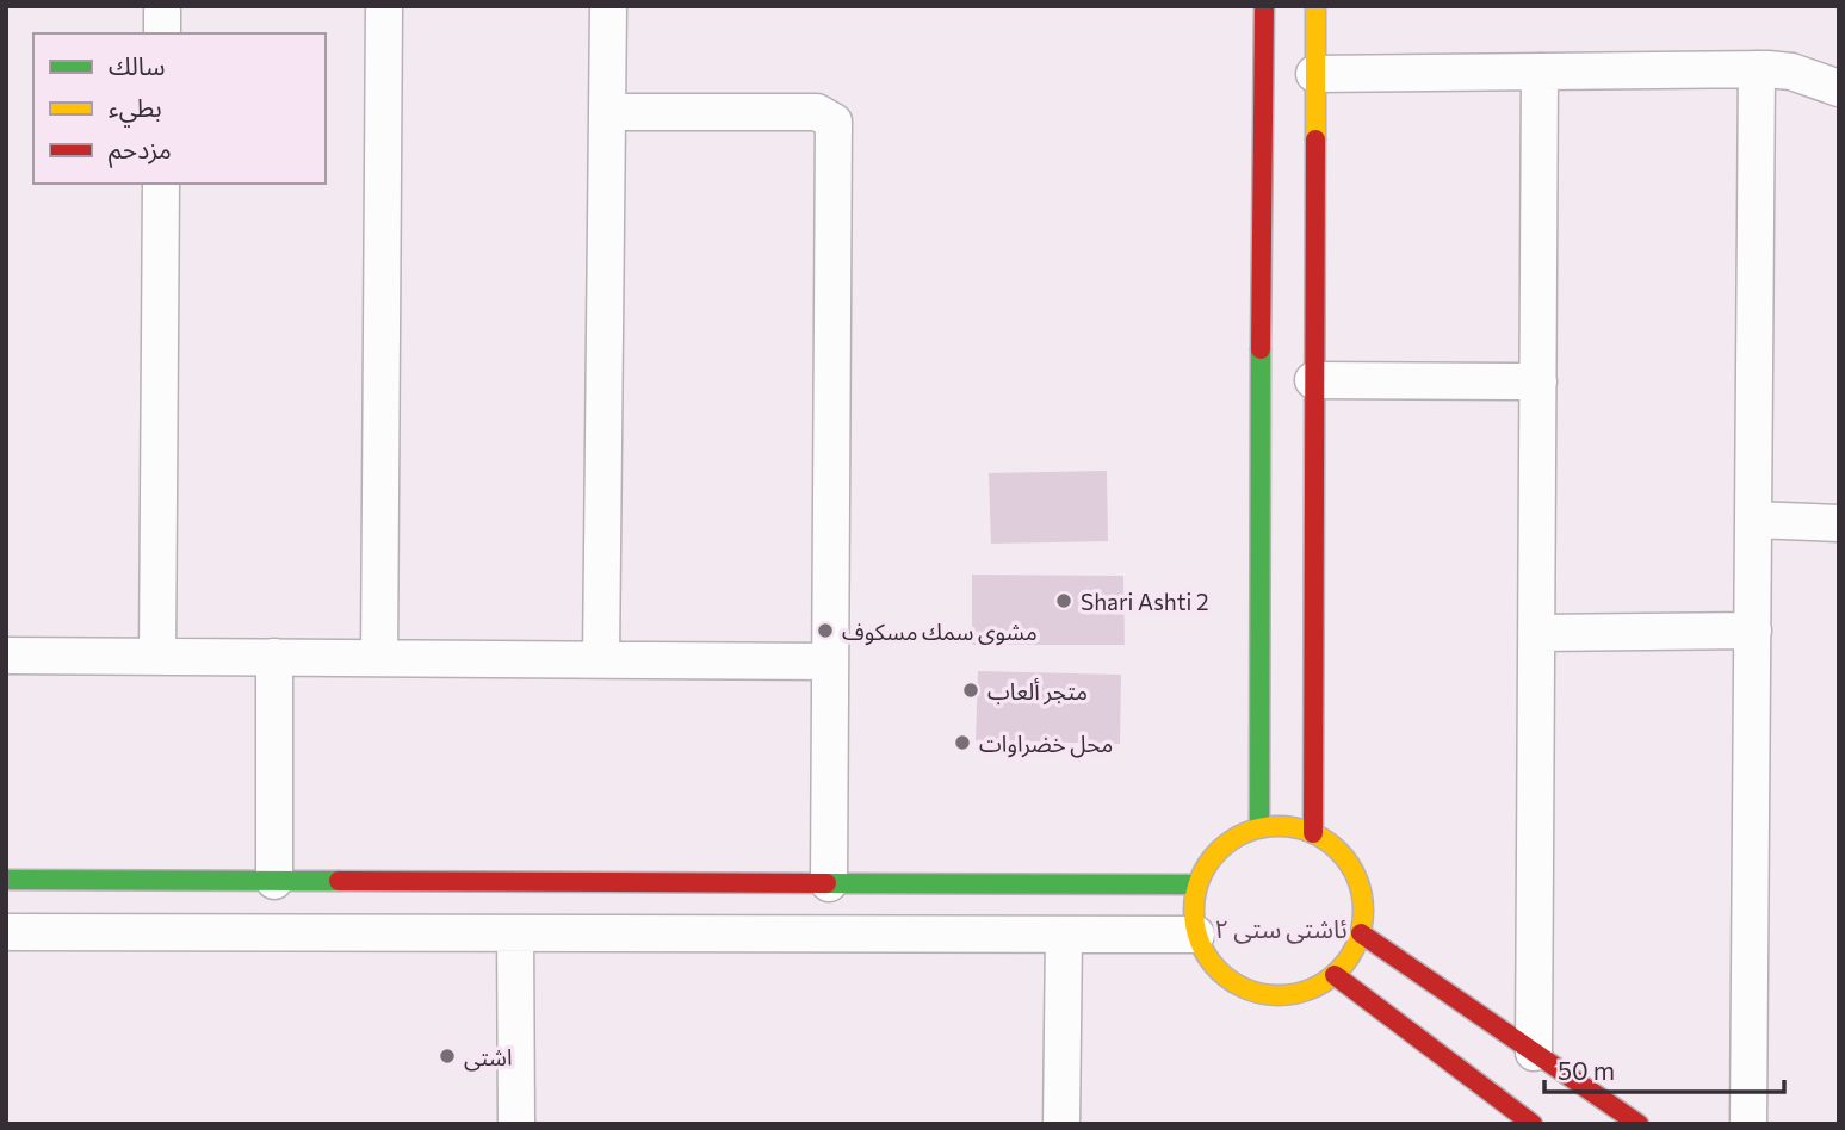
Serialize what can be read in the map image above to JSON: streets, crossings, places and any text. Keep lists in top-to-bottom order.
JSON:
{
  "districts": ["ئاشتی ستی ٢"],
  "places": [
    "Shari Ashti 2",
    "مشوى سمك مسكوف",
    "متجر ألعاب",
    "محل خضراوات",
    "اشتی"
  ],
  "legend": ["سالك", "بطيء", "مزدحم"],
  "scale_bar": "50 m"
}
